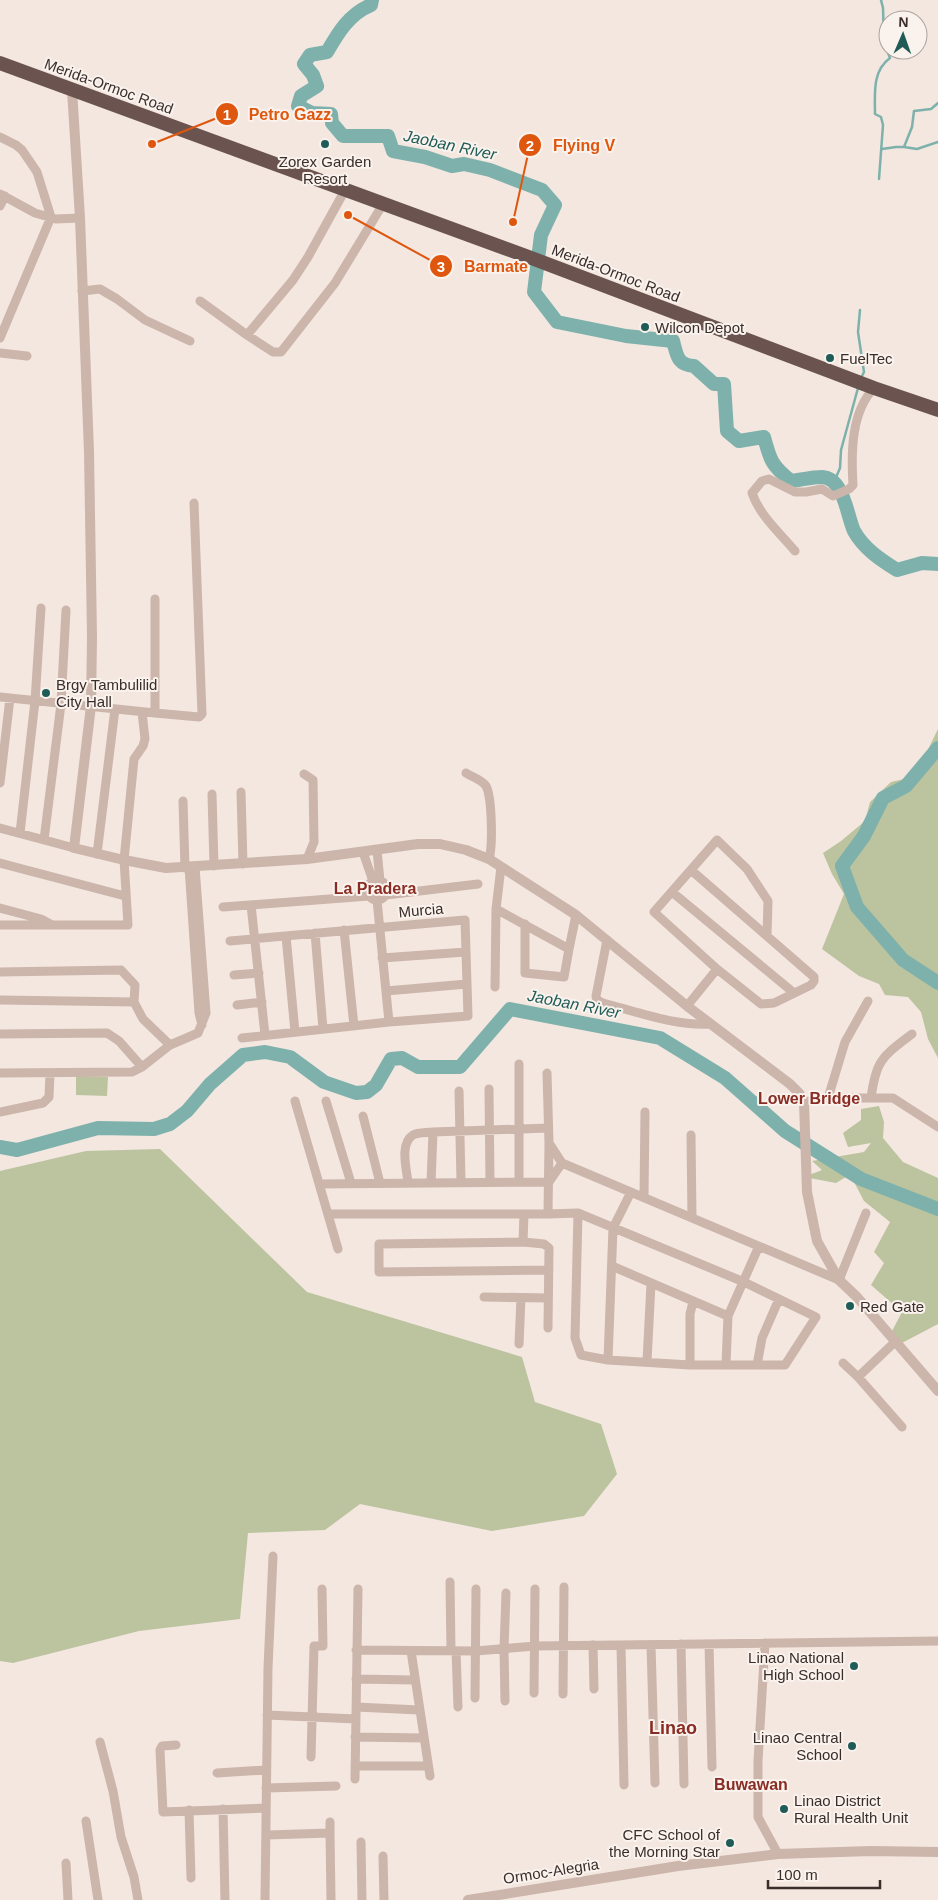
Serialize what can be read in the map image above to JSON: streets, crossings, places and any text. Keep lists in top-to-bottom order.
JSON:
{
  "streets": {
    "highway": ["Merida-Ormoc Road"],
    "street": ["Murcia", "Ormoc-Alegria"]
  },
  "districts": [
    "La Pradera",
    "Lower Bridge",
    "Linao",
    "Buwawan"
  ],
  "water": ["Jaoban River"],
  "places": [
    "Petro Gazz",
    "Zorex Garden Resort",
    "Barmate",
    "Flying V",
    "Wilcon Depot",
    "FuelTec",
    "Brgy Tambulilid City Hall",
    "Red Gate",
    "Linao National High School",
    "Linao Central School",
    "Linao District Rural Health Unit",
    "CFC School of the Morning Star"
  ],
  "scale_bar": "100 m",
  "north": "top"
}
